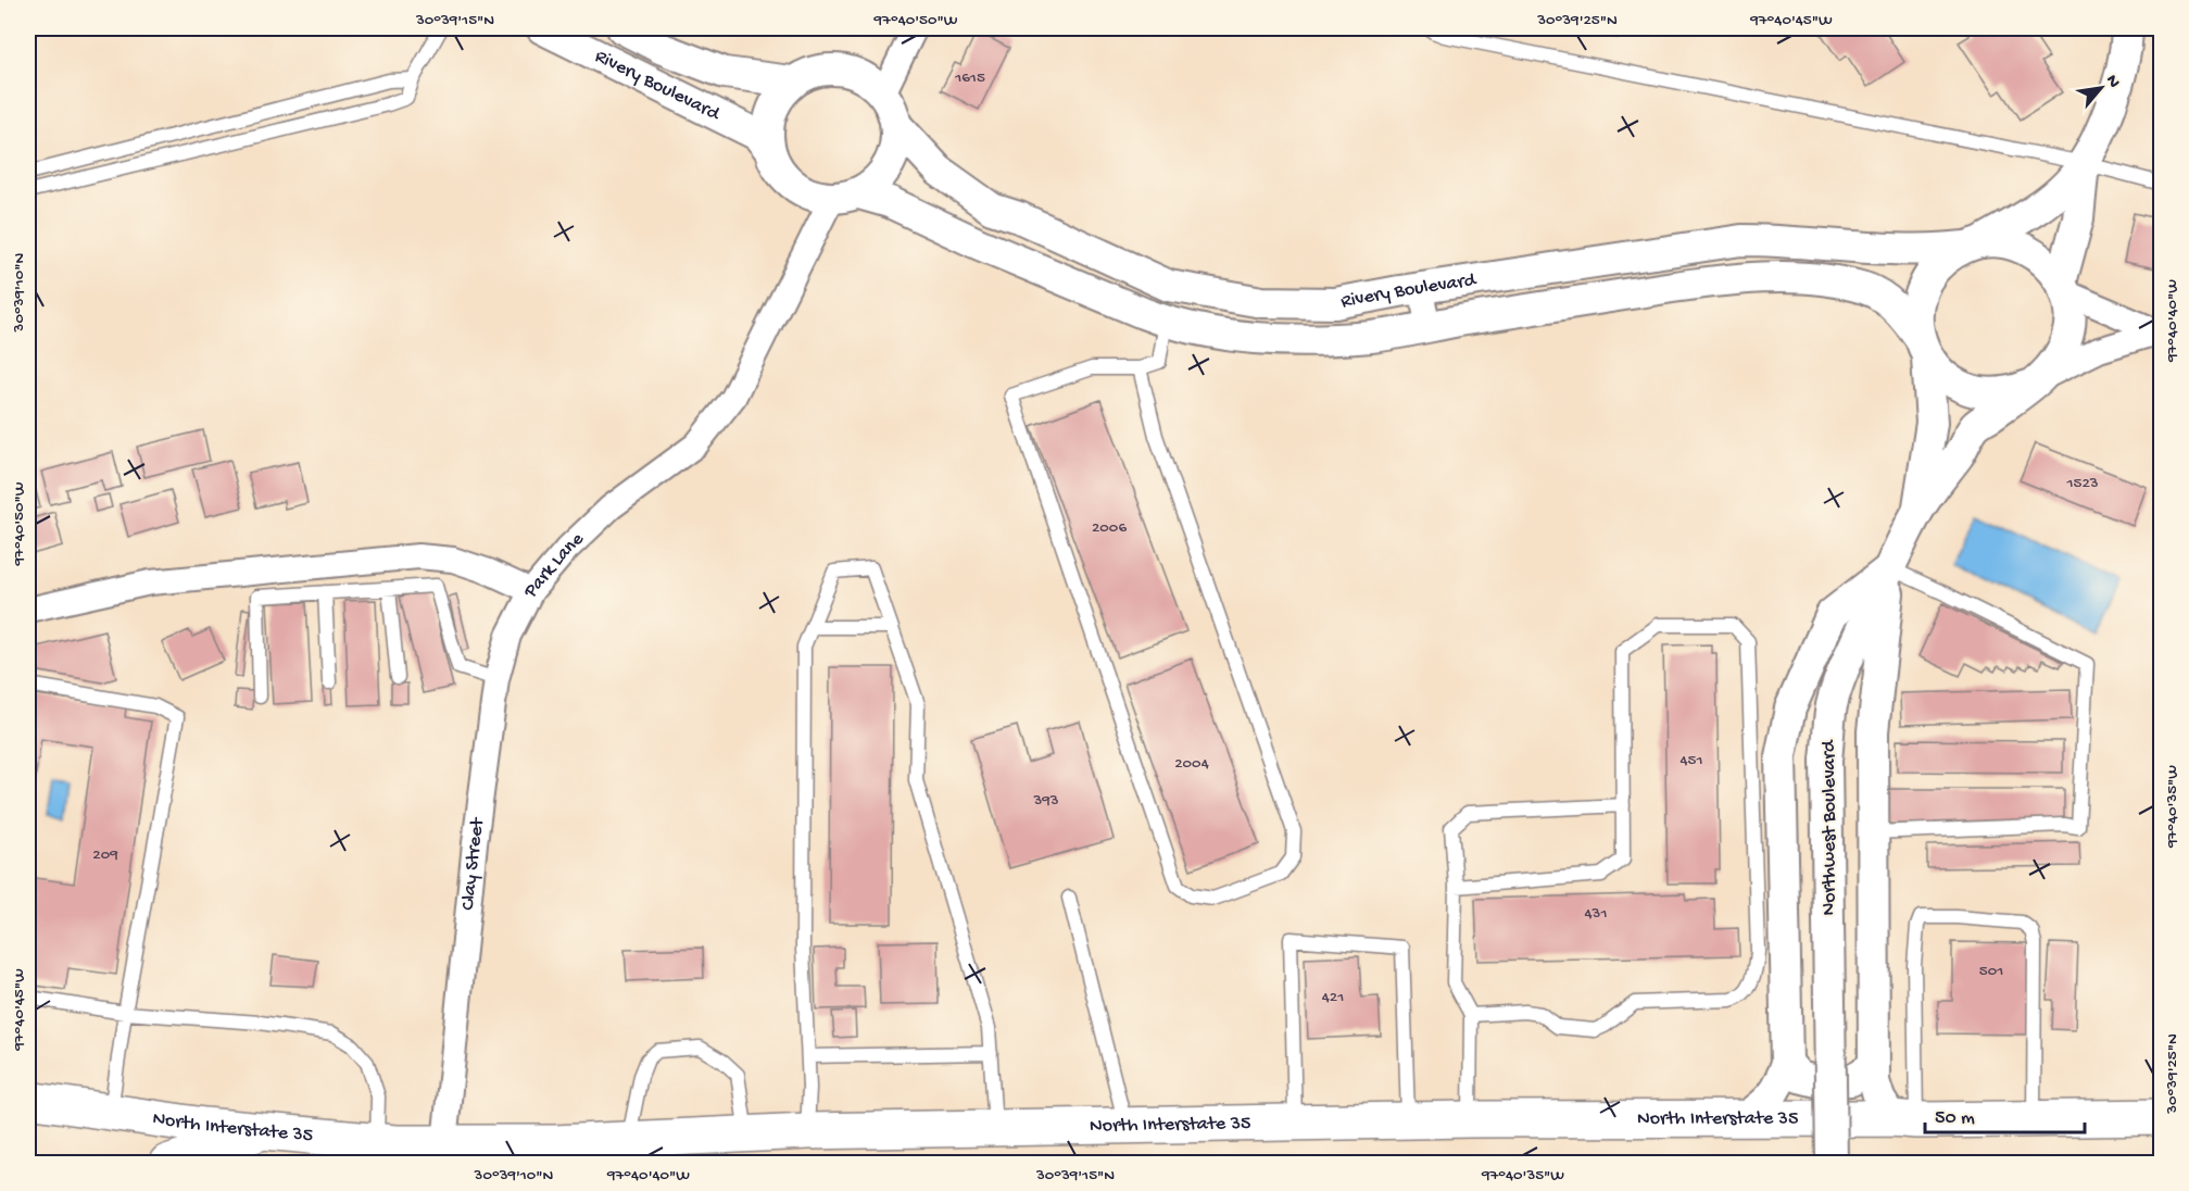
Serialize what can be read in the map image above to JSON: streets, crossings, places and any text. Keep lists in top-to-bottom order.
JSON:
{
  "streets": {
    "main road": ["North Interstate 35"],
    "street": [
      "Rivery Boulevard",
      "Park Lane",
      "Northwest Boulevard",
      "Clay Street"
    ]
  },
  "crossings": [
    ["Rivery Boulevard", "Park Lane"],
    ["Rivery Boulevard", "Northwest Boulevard"],
    ["Park Lane", "Clay Street"],
    ["Clay Street", "North Interstate 35"]
  ],
  "house_numbers": [
    "1615",
    "1523",
    "2006",
    "451",
    "2004",
    "393",
    "209",
    "431",
    "501",
    "421"
  ],
  "scale_bar": "50 m",
  "north": "top right",
  "coordinates": [
    "30°39'15\"N",
    "97°40'50\"W",
    "30°39'25\"N",
    "97°40'45\"W",
    "30°39'10\"N",
    "97°40'40\"W",
    "97°40'35\"W"
  ]
}
